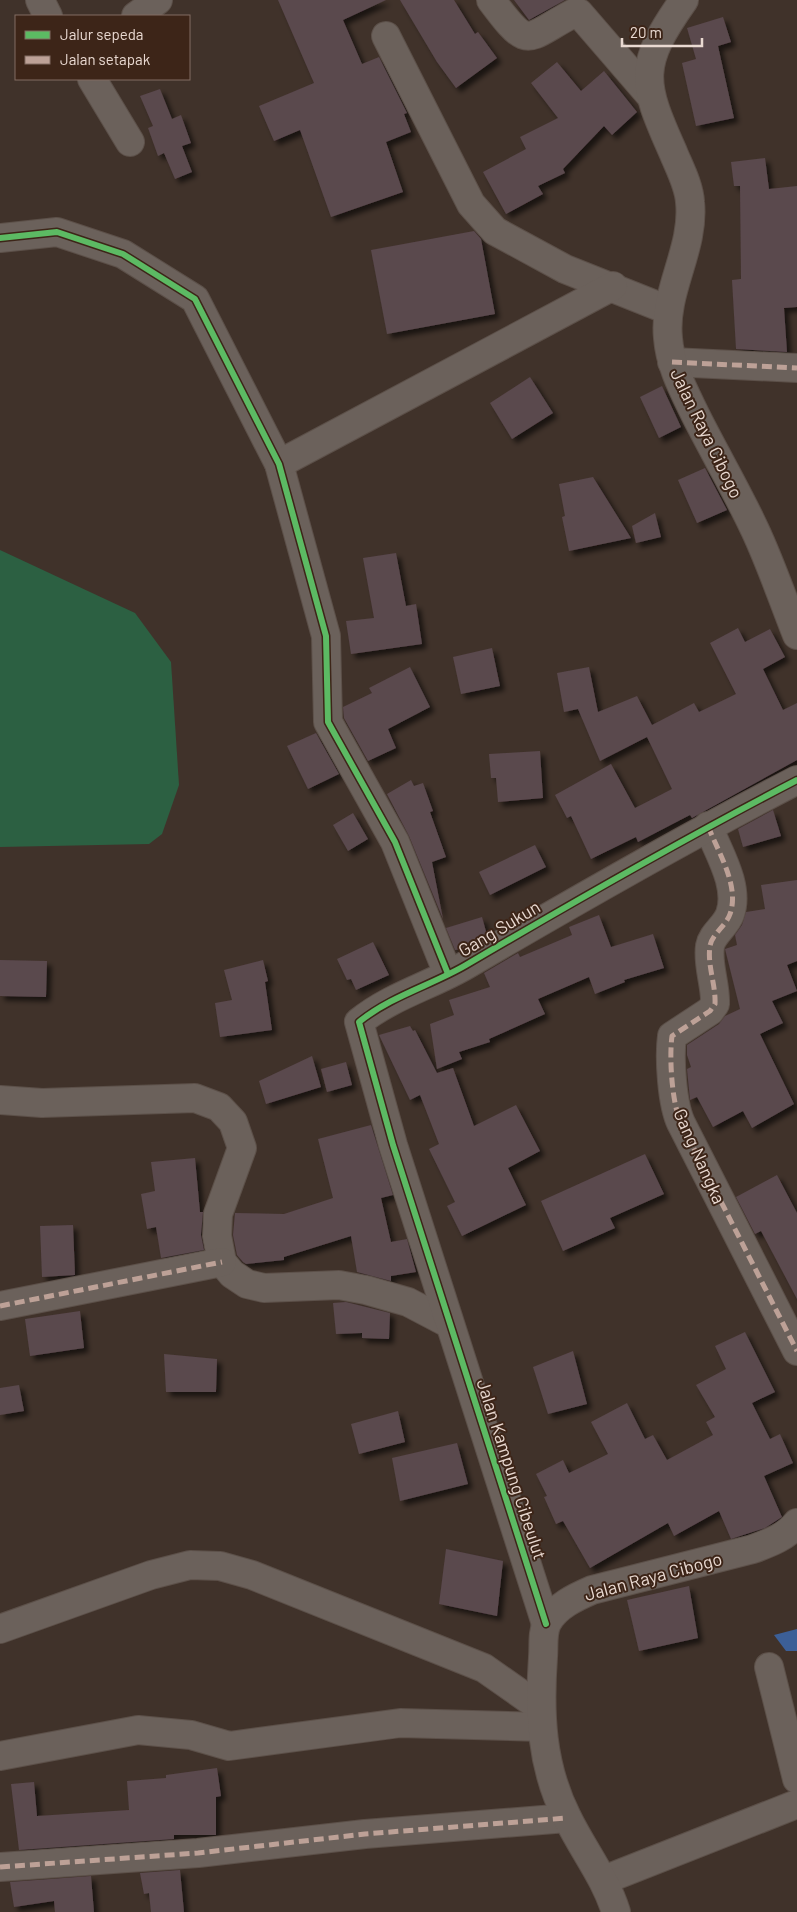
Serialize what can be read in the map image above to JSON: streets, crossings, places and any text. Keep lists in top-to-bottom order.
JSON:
{
  "streets": {
    "street": [
      "Jalan Raya Cibogo",
      "Gang Sukun",
      "Gang Nangka",
      "Jalan Kampung Cibeulut"
    ]
  },
  "crossings": [
    ["Jalan Raya Cibogo", "Jalan Kampung Cibeulut"],
    ["Gang Sukun", "Gang Nangka"],
    ["Gang Sukun", "Jalan Kampung Cibeulut"]
  ],
  "legend": ["Jalur sepeda", "Jalan setapak"],
  "scale_bar": "20 m"
}
